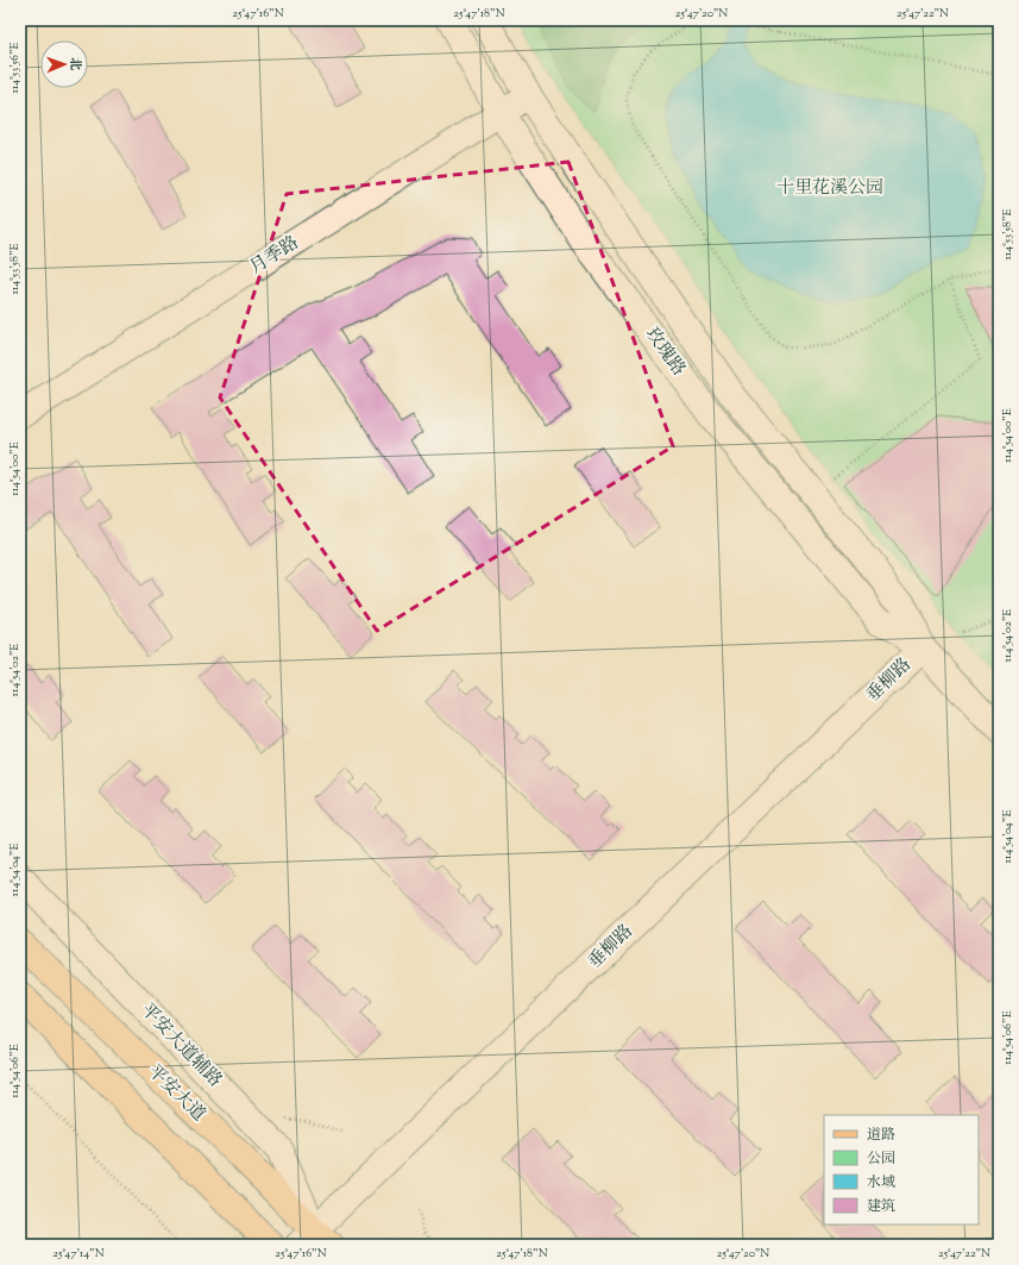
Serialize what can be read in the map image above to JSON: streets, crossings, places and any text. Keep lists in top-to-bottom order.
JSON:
{
  "streets": {
    "main road": ["平安大道"],
    "street": [
      "月季路",
      "玫瑰路",
      "垂柳路",
      "平安大道辅路"
    ]
  },
  "crossings": [
    ["月季路", "玫瑰路"],
    ["玫瑰路", "垂柳路"],
    ["垂柳路", "平安大道辅路"],
    ["垂柳路", "平安大道"],
    ["平安大道辅路", "平安大道"]
  ],
  "parks": ["十里花溪公园"],
  "legend": [
    "道路",
    "公园",
    "水域",
    "建筑"
  ],
  "north": "right",
  "coordinates": [
    "25°47'16\"N",
    "25°47'18\"N",
    "25°47'20\"N",
    "25°47'22\"N",
    "114°53'56\"E",
    "114°53'58\"E",
    "114°54'00\"E",
    "114°54'02\"E",
    "114°54'04\"E",
    "114°54'06\"E",
    "25°47'14\"N"
  ]
}
